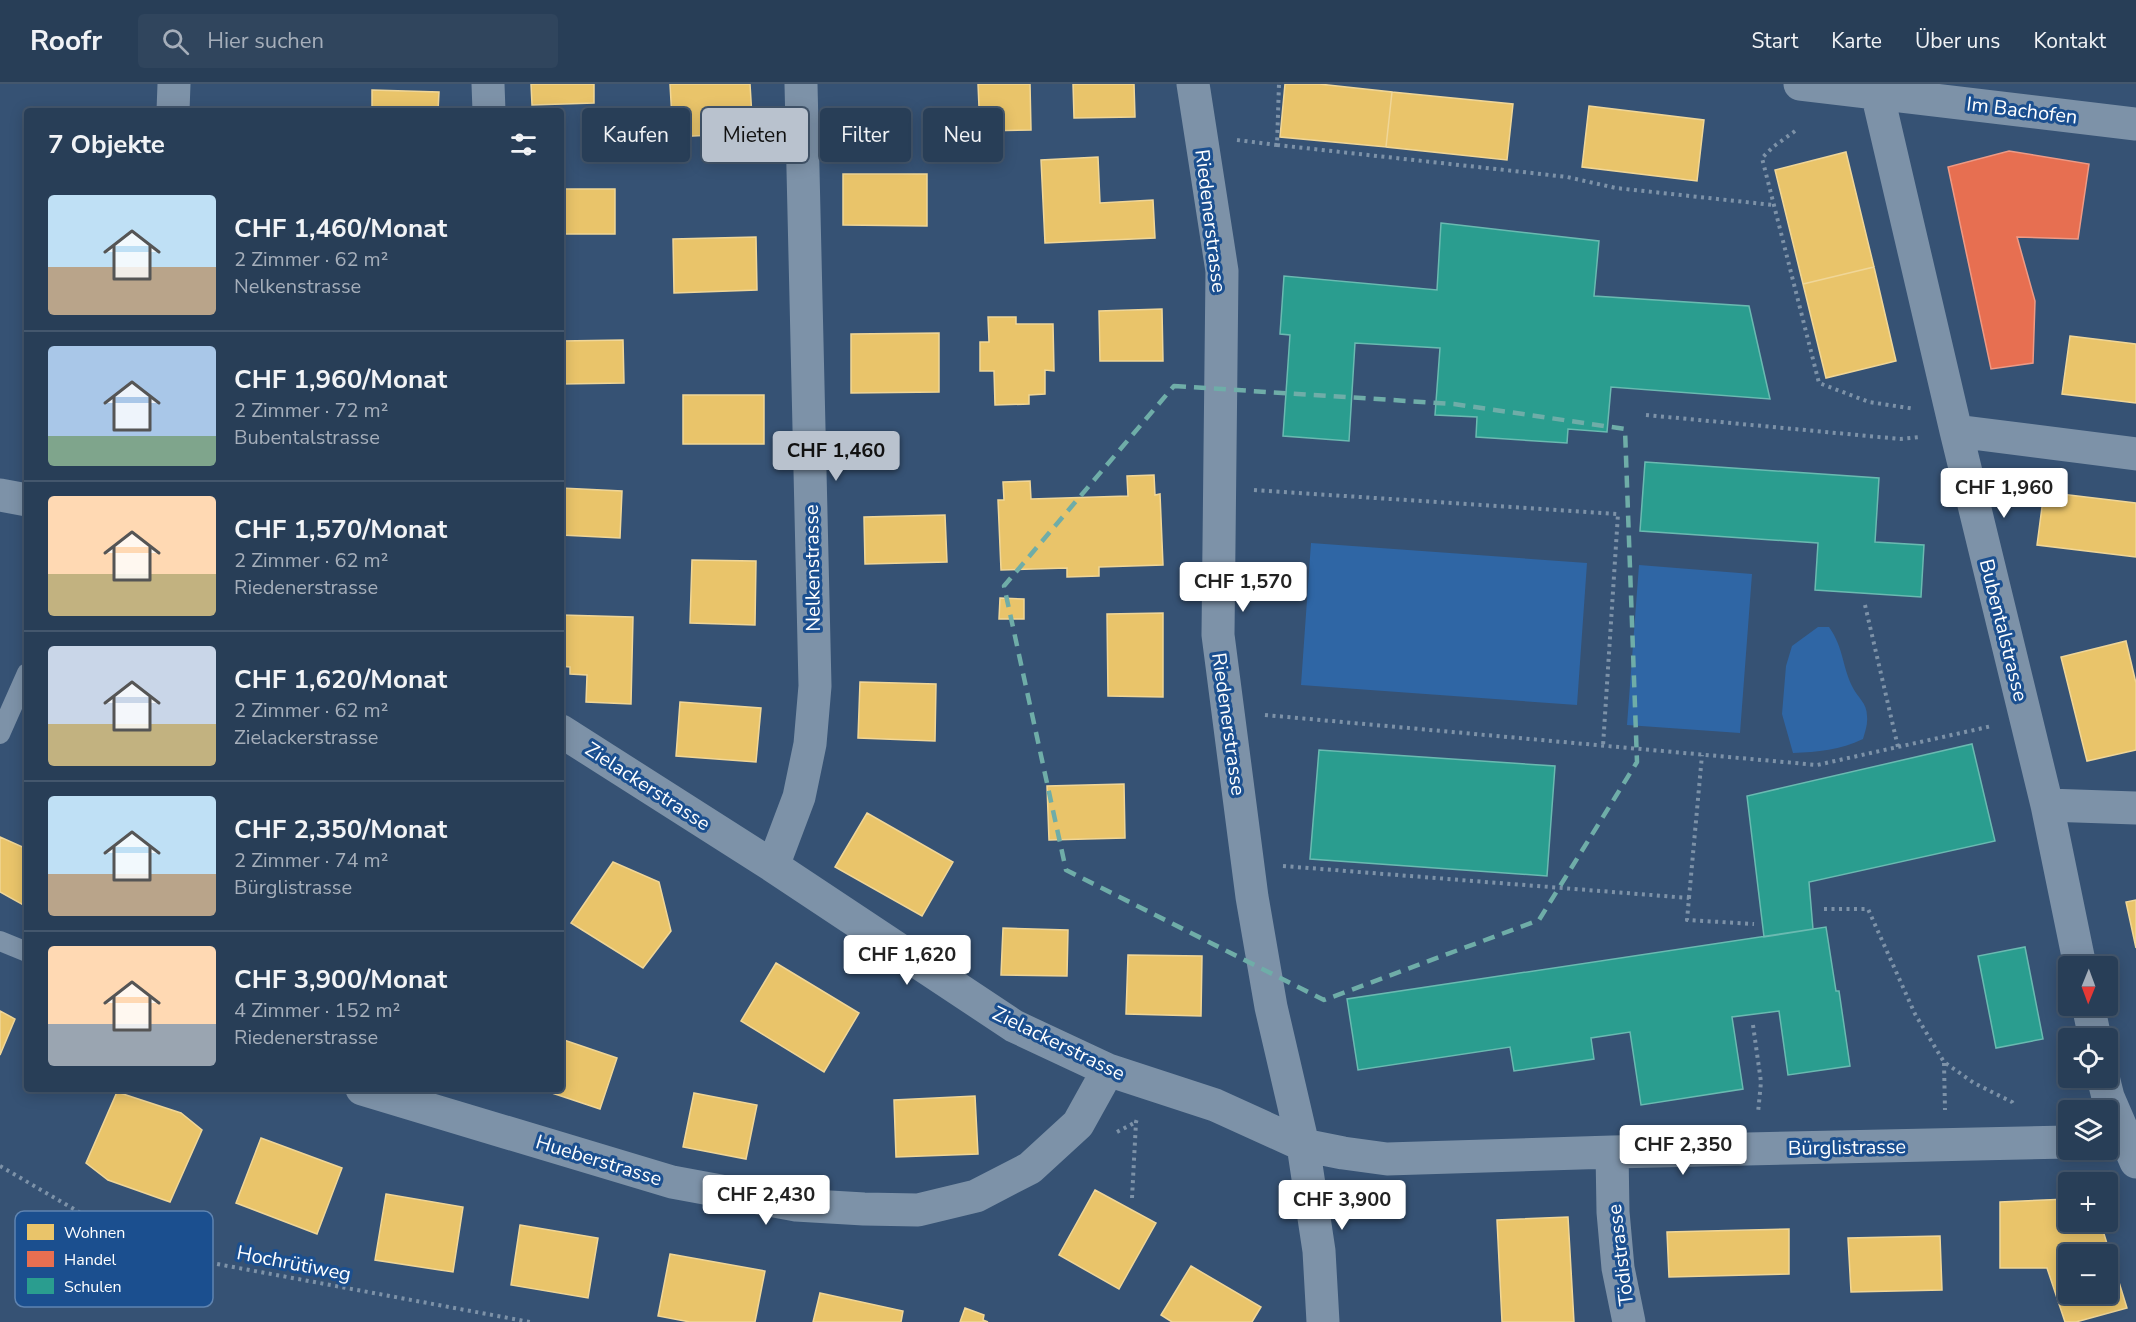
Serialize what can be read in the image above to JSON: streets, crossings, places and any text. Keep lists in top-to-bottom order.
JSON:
{
  "streets": {
    "street": [
      "Im Bachofen",
      "Riedenerstrasse",
      "Nelkenstrasse",
      "Bubentalstrasse",
      "Zielackerstrasse",
      "Bürglistrasse",
      "Hueberstrasse",
      "Tödistrasse"
    ],
    "path": ["Hochrütiweg"]
  },
  "crossings": [
    ["Im Bachofen", "Bubentalstrasse"],
    ["Riedenerstrasse", "Zielackerstrasse"],
    ["Riedenerstrasse", "Bürglistrasse"],
    ["Nelkenstrasse", "Zielackerstrasse"],
    ["Zielackerstrasse", "Bürglistrasse"],
    ["Zielackerstrasse", "Hueberstrasse"],
    ["Bürglistrasse", "Tödistrasse"]
  ],
  "legend": ["Wohnen", "Handel", "Schulen"],
  "north": "bottom",
  "page": {
    "header": "Roofr",
    "search": "Hier suchen",
    "nav": [
      "Start",
      "Karte",
      "Über uns",
      "Kontakt"
    ],
    "chip": [
      "Kaufen",
      "Mieten",
      "Filter",
      "Neu"
    ],
    "heading": "7 Objekte",
    "list": [
      {
        "name": "CHF 1,460/Monat",
        "note": "2 Zimmer · 62 m² · Nelkenstrasse"
      },
      {
        "name": "CHF 1,960/Monat",
        "note": "2 Zimmer · 72 m² · Bubentalstrasse"
      },
      {
        "name": "CHF 1,570/Monat",
        "note": "2 Zimmer · 62 m² · Riedenerstrasse"
      },
      {
        "name": "CHF 1,620/Monat",
        "note": "2 Zimmer · 62 m² · Zielackerstrasse"
      },
      {
        "name": "CHF 2,350/Monat",
        "note": "2 Zimmer · 74 m² · Bürglistrasse"
      },
      {
        "name": "CHF 3,900/Monat",
        "note": "4 Zimmer · 152 m² · Riedenerstrasse"
      }
    ],
    "price": [
      "CHF 1,460",
      "CHF 1,960",
      "CHF 1,570",
      "CHF 1,620",
      "CHF 2,350",
      "CHF 2,430",
      "CHF 3,900"
    ],
    "map_buttons": ["+", "−"]
  }
}
